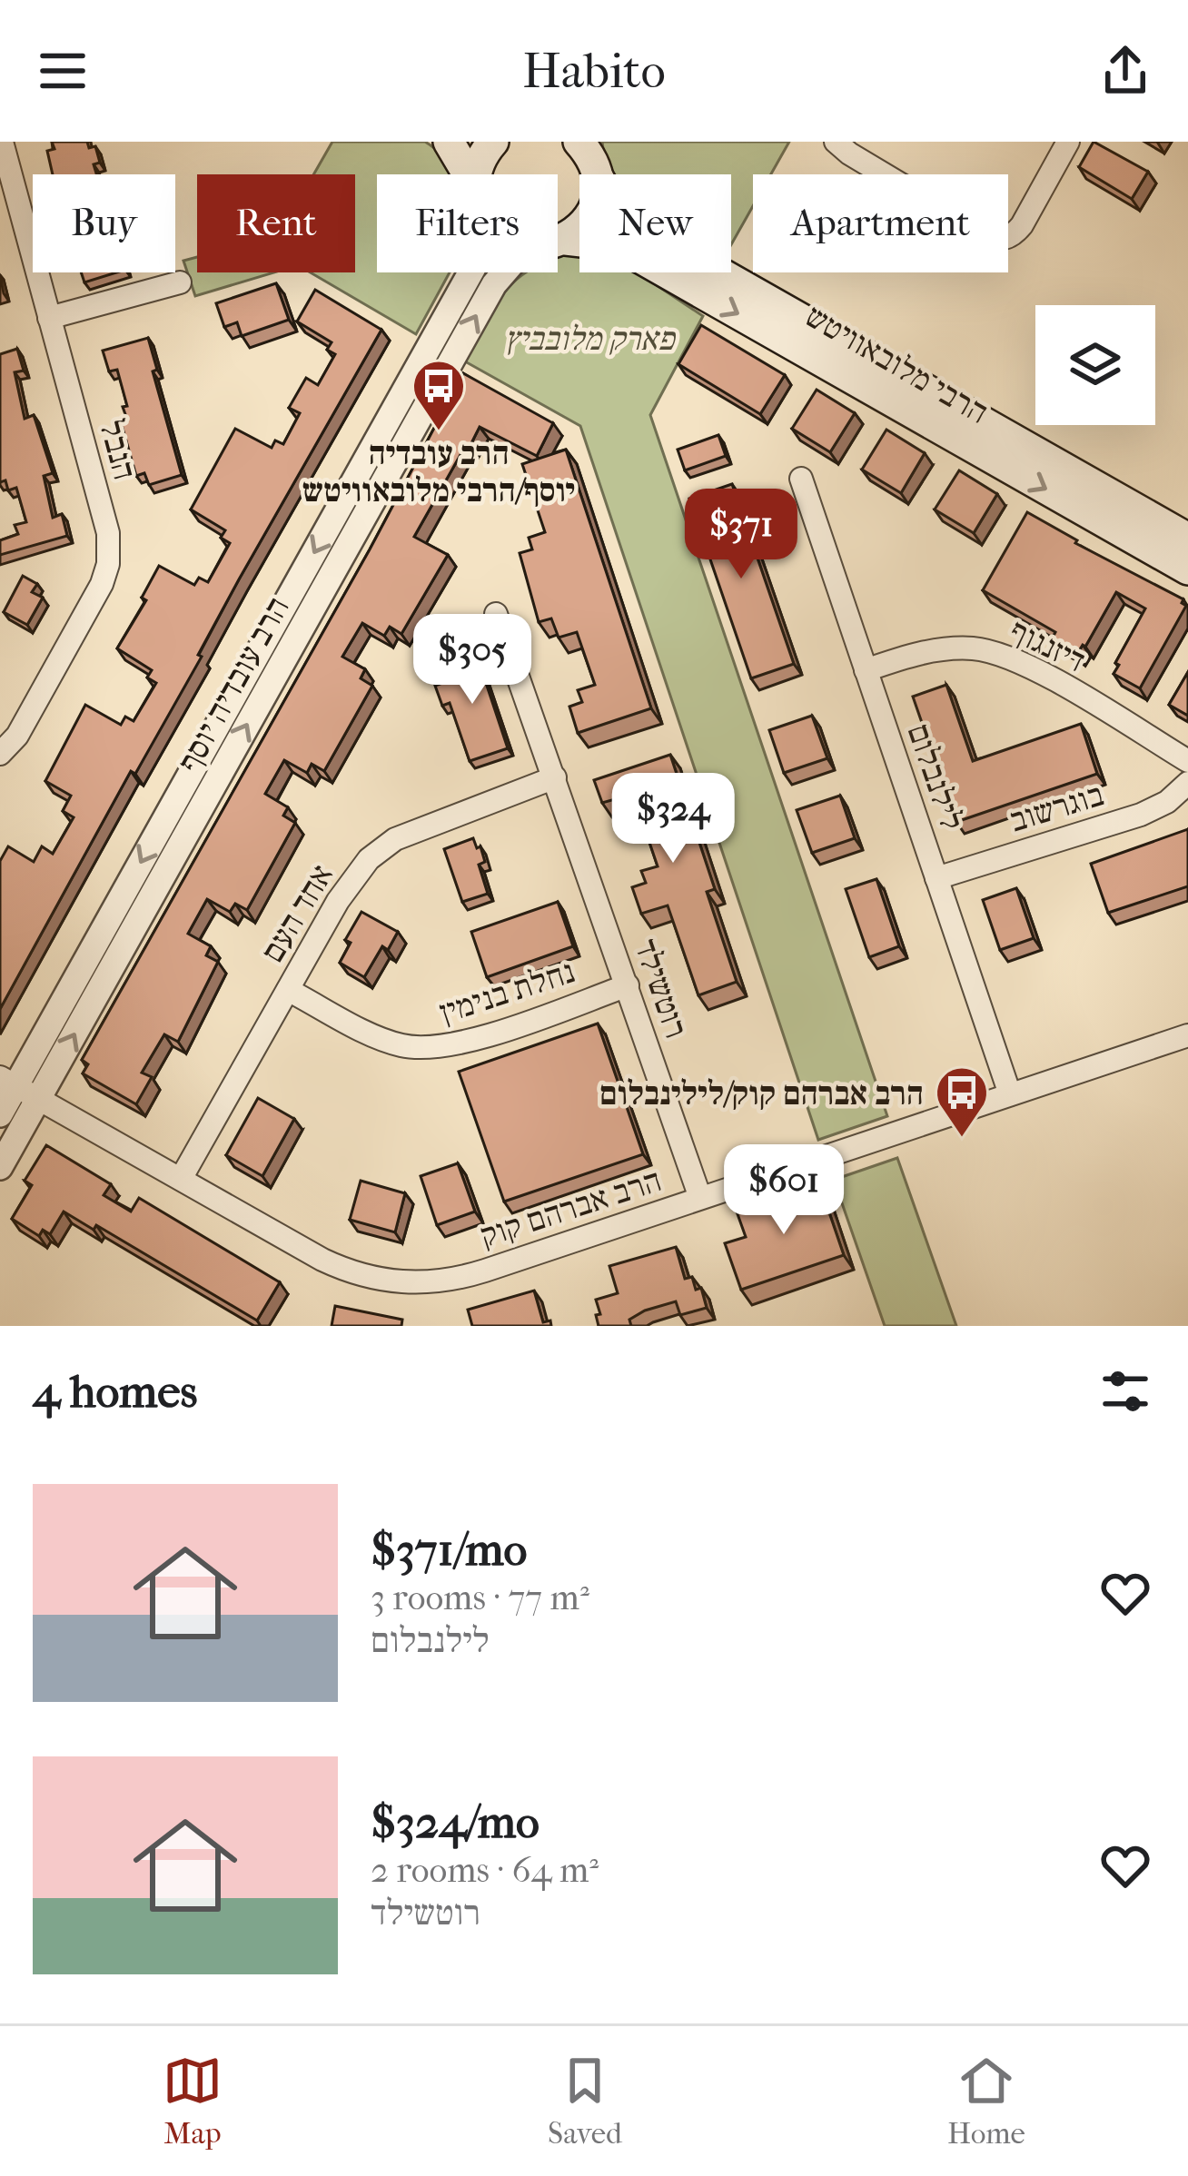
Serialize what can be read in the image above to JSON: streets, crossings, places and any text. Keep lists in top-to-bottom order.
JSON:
{
  "streets": {
    "main road": ["הרבי מלובאוויטש"],
    "street": [
      "הנבל",
      "דיזנגוף",
      "הרב עובדיה יוסף",
      "לילנבלום",
      "בוגרשוב",
      "אחד העם",
      "רוטשילד",
      "נחלת בנימין",
      "הרב אברהם קוק"
    ]
  },
  "crossings": [
    ["דיזנגוף", "לילנבלום"],
    ["הרב עובדיה יוסף", "הרב אברהם קוק"],
    ["לילנבלום", "בוגרשוב"],
    ["לילנבלום", "הרב אברהם קוק"],
    ["אחד העם", "רוטשילד"],
    ["אחד העם", "נחלת בנימין"],
    ["אחד העם", "הרב אברהם קוק"],
    ["רוטשילד", "נחלת בנימין"],
    ["רוטשילד", "הרב אברהם קוק"]
  ],
  "parks": ["פארק מלובביץ"],
  "places": {
    "bus stop": ["הרב עובדיה יוסף/הרבי מלובאוויטש", "הרב אברהם קוק/לילינבלום"]
  },
  "page": {
    "header": "Habito",
    "chip": [
      "Buy",
      "Rent",
      "Filters",
      "New",
      "Apartment"
    ],
    "price": [
      "$371",
      "$305",
      "$324",
      "$601"
    ],
    "heading": "4 homes",
    "list": [
      {
        "name": "$371/mo",
        "note": "3 rooms · 77 m² · לילנבלום"
      },
      {
        "name": "$324/mo",
        "note": "2 rooms · 64 m² · רוטשילד"
      }
    ],
    "tabs": ["Map", "Saved", "Home"]
  }
}
